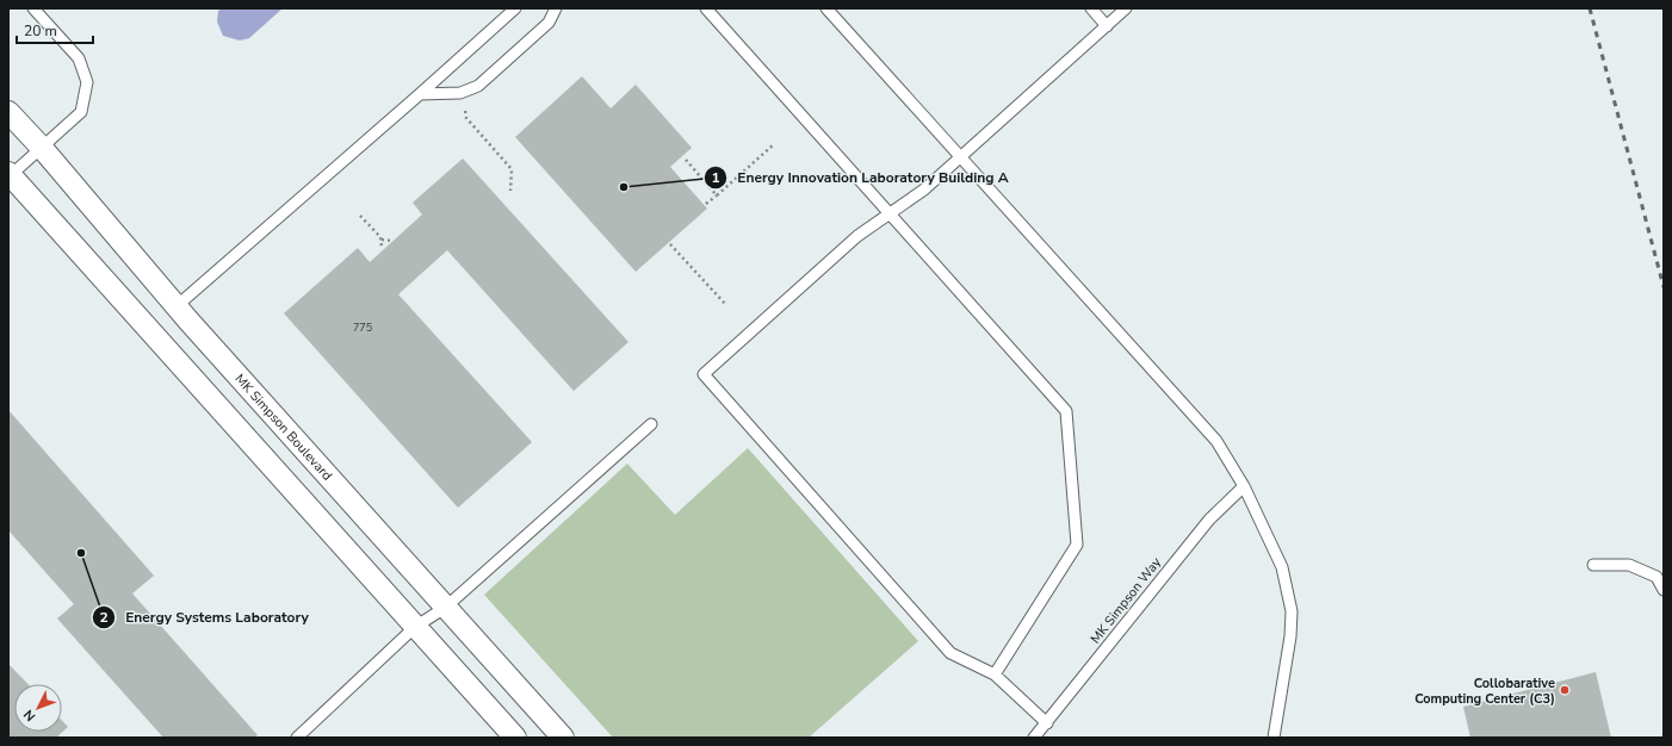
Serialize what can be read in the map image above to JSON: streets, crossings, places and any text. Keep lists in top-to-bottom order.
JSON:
{
  "streets": {
    "street": ["MK Simpson Boulevard"],
    "lane": ["MK Simpson Way"]
  },
  "places": ["Energy Innovation Laboratory Building A", "Energy Systems Laboratory", "Collobarative Computing Center (C3)"],
  "house_numbers": ["775"],
  "scale_bar": "20 m",
  "north": "bottom left"
}
